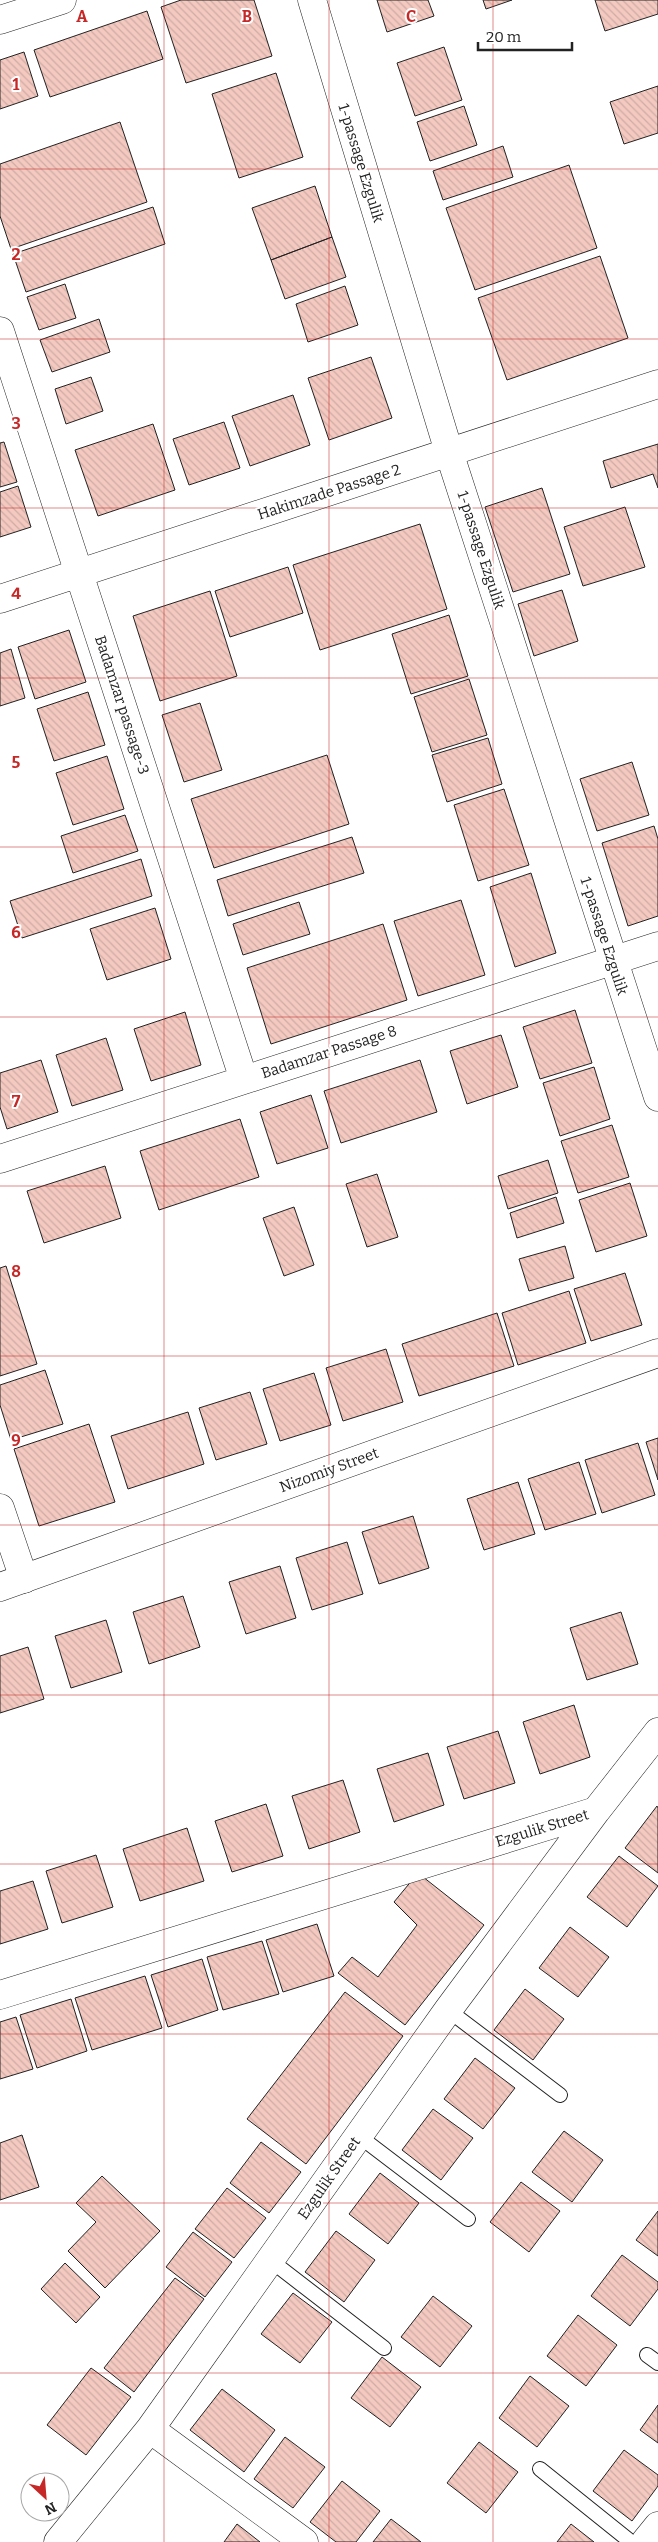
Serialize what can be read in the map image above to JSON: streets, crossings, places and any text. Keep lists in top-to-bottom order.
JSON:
{
  "streets": {
    "street": [
      "1-passage Ezgulik",
      "Hakimzade Passage 2",
      "Badamzar passage-3",
      "Badamzar Passage 8",
      "Nizomiy Street",
      "Ezgulik Street"
    ]
  },
  "crossings": [
    ["1-passage Ezgulik", "Hakimzade Passage 2"],
    ["1-passage Ezgulik", "Badamzar Passage 8"],
    ["Hakimzade Passage 2", "Badamzar passage-3"],
    ["Badamzar passage-3", "Badamzar Passage 8"]
  ],
  "scale_bar": "20 m",
  "north": "bottom right",
  "grid": {
    "columns": ["A", "B", "C"],
    "rows": [
      "1",
      "2",
      "3",
      "4",
      "5",
      "6",
      "7",
      "8",
      "9"
    ]
  }
}
